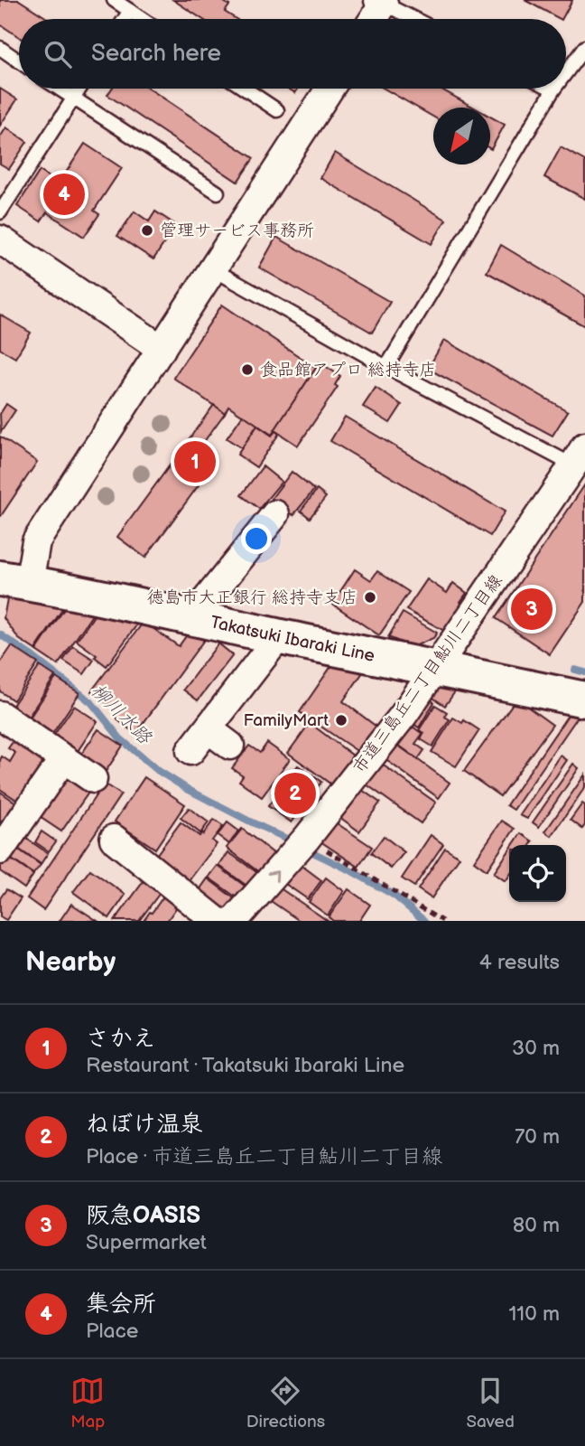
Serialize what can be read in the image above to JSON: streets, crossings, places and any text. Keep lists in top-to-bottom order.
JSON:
{
  "streets": {
    "main road": ["Takatsuki Ibaraki Line"],
    "street": ["市道三島丘二丁目鮎川二丁目線"]
  },
  "crossings": [
    ["Takatsuki Ibaraki Line", "市道三島丘二丁目鮎川二丁目線"]
  ],
  "water": ["柳川水路"],
  "places": [
    "管理サービス事務所",
    "食品館アプロ 総持寺店",
    "徳島市大正銀行 総持寺支店",
    "FamilyMart"
  ],
  "north": "bottom left",
  "page": {
    "search": "Search here",
    "pins": [
      "4",
      "1",
      "3",
      "2"
    ],
    "heading": ["Nearby", "4 results"],
    "list": [
      {
        "mark": "1",
        "name": "さかえ",
        "note": "Restaurant · Takatsuki Ibaraki Line",
        "value": "30 m"
      },
      {
        "mark": "2",
        "name": "ねぼけ温泉",
        "note": "Place · 市道三島丘二丁目鮎川二丁目線",
        "value": "70 m"
      },
      {
        "mark": "3",
        "name": "阪急OASIS",
        "note": "Supermarket",
        "value": "80 m"
      },
      {
        "mark": "4",
        "name": "集会所",
        "note": "Place",
        "value": "110 m"
      }
    ],
    "nav": ["Map", "Directions", "Saved"]
  }
}
